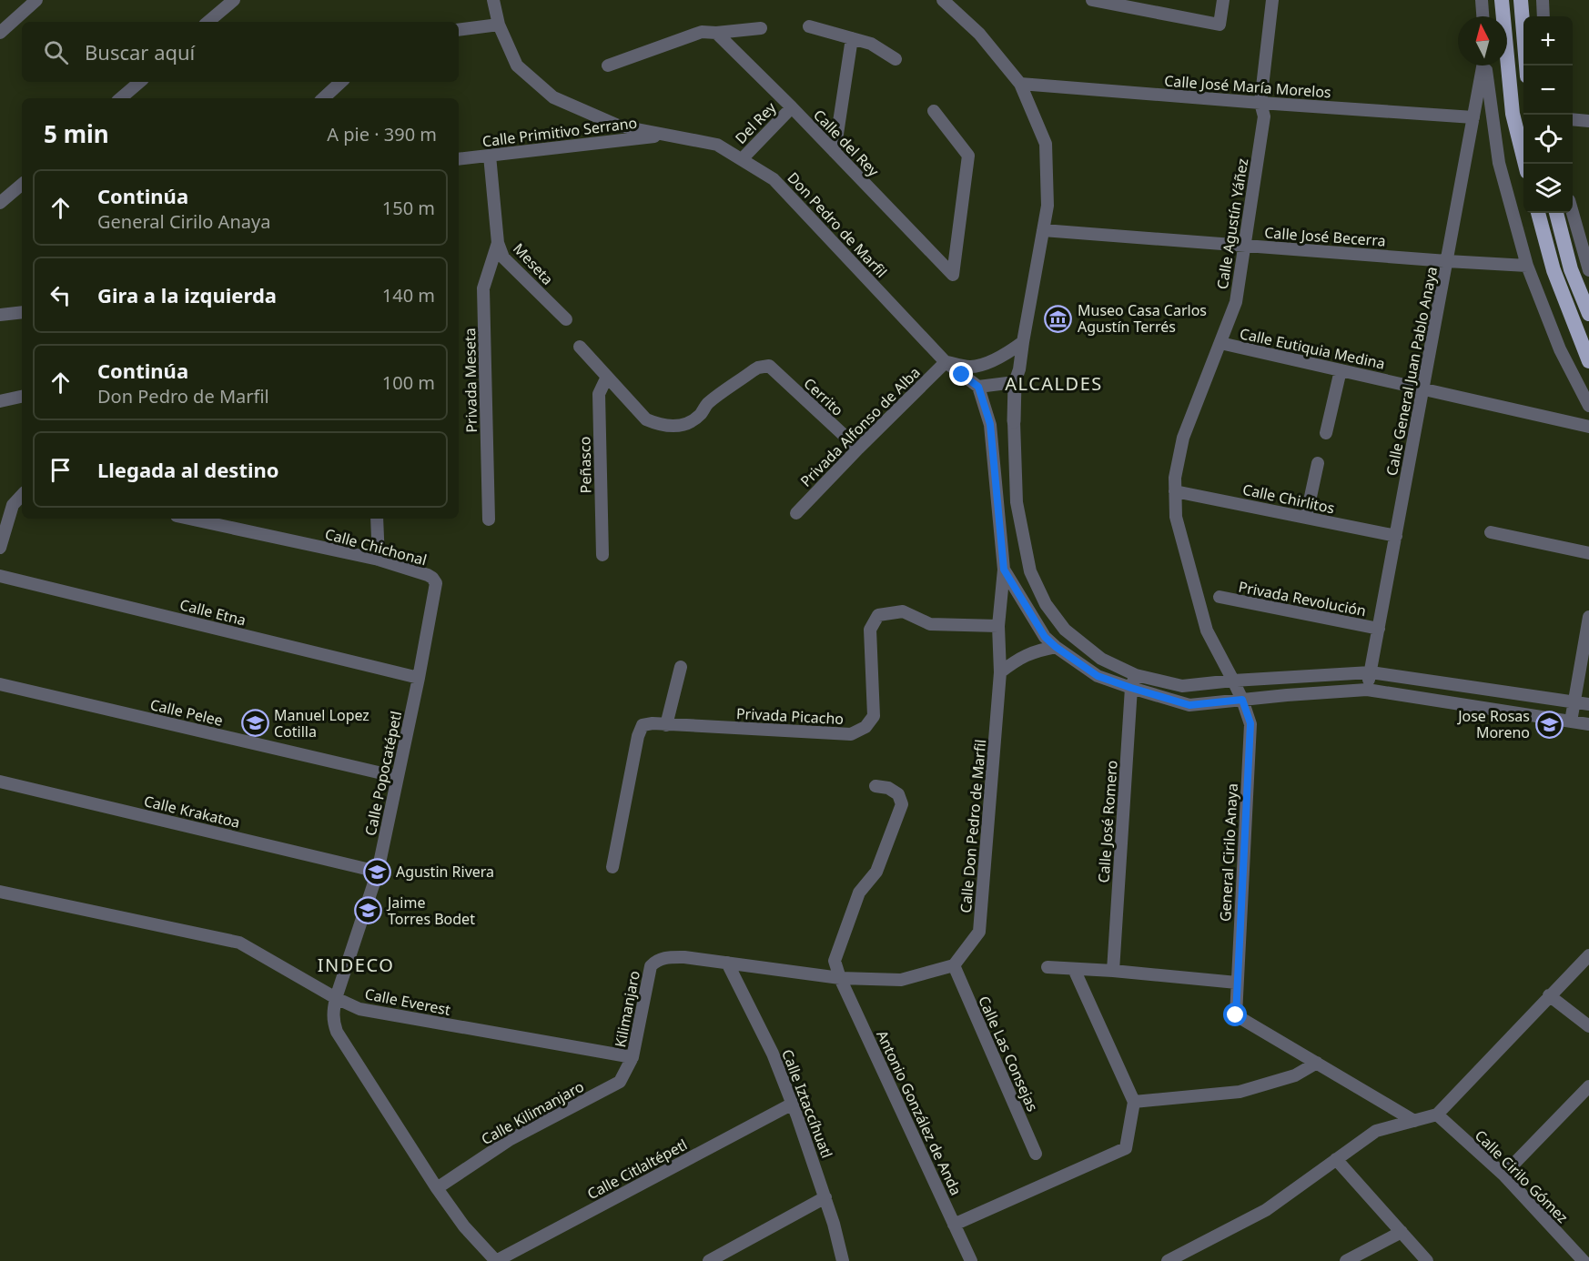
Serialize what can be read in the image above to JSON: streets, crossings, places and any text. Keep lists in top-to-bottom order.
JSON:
{
  "streets": {
    "street": [
      "Calle José María Morelos",
      "Del Rey",
      "Calle Primitivo Serrano",
      "Calle del Rey",
      "Calle Agustín Yáñez",
      "Don Pedro de Marfil",
      "Calle José Becerra",
      "Meseta",
      "Calle Eutiquia Medina",
      "Calle General Juan Pablo Anaya",
      "Privada Meseta",
      "Cerrito",
      "Privada Alfonso de Alba",
      "Peñasco",
      "Calle Chirlitos",
      "Calle Chichonal",
      "Privada Revolución",
      "Calle Etna",
      "Calle Pelee",
      "Privada Picacho",
      "Calle Popocatépetl",
      "Calle Krakatoa",
      "Calle José Romero",
      "Calle Don Pedro de Marfil",
      "General Cirilo Anaya",
      "Calle Everest",
      "Kilimanjaro",
      "Calle Las Consejas",
      "Calle Iztaccíhuatl",
      "Calle Kilimanjaro",
      "Antonio González de Anda",
      "Calle Citlaltépetl",
      "Calle Cirilo Gómez"
    ]
  },
  "crossings": [
    ["Calle José María Morelos", "Calle Agustín Yáñez"],
    ["Calle José María Morelos", "Calle General Juan Pablo Anaya"],
    ["Del Rey", "Calle del Rey"],
    ["Del Rey", "Don Pedro de Marfil"],
    ["Calle Primitivo Serrano", "Don Pedro de Marfil"],
    ["Calle Primitivo Serrano", "Meseta"],
    ["Calle Agustín Yáñez", "Calle José Becerra"],
    ["Calle Agustín Yáñez", "Calle Eutiquia Medina"],
    ["Calle Agustín Yáñez", "Calle Chirlitos"],
    ["Calle Agustín Yáñez", "General Cirilo Anaya"],
    ["Don Pedro de Marfil", "Privada Alfonso de Alba"],
    ["Calle José Becerra", "Calle General Juan Pablo Anaya"],
    ["Meseta", "Privada Meseta"],
    ["Calle Eutiquia Medina", "Calle General Juan Pablo Anaya"],
    ["Calle General Juan Pablo Anaya", "Calle Chirlitos"],
    ["Calle General Juan Pablo Anaya", "Privada Revolución"],
    ["Cerrito", "Privada Alfonso de Alba"],
    ["Cerrito", "Peñasco"],
    ["Calle Chichonal", "Calle Popocatépetl"],
    ["Calle Etna", "Calle Popocatépetl"],
    ["Calle Pelee", "Calle Popocatépetl"],
    ["Privada Picacho", "Calle Don Pedro de Marfil"],
    ["Calle Popocatépetl", "Calle Krakatoa"],
    ["Calle Popocatépetl", "Calle Everest"],
    ["Calle Popocatépetl", "Calle Kilimanjaro"],
    ["Calle Don Pedro de Marfil", "Calle Las Consejas"],
    ["Calle Everest", "Kilimanjaro"],
    ["Calle Everest", "Calle Kilimanjaro"],
    ["Kilimanjaro", "Calle Iztaccíhuatl"],
    ["Kilimanjaro", "Calle Kilimanjaro"],
    ["Calle Iztaccíhuatl", "Calle Citlaltépetl"]
  ],
  "districts": ["ALCALDES", "INDECO"],
  "places": {
    "museum": ["Museo Casa Carlos Agustín Terrés"],
    "school or university": [
      "Manuel Lopez Cotilla",
      "Jose Rosas Moreno",
      "Agustin Rivera",
      "Jaime Torres Bodet"
    ]
  },
  "north": "top",
  "page": {
    "map_buttons": ["+", "−"],
    "search": "Buscar aquí",
    "heading": ["5 min", "A pie · 390 m"],
    "list": [
      ["Continúa", "General Cirilo Anaya", "150 m"],
      ["Gira a la izquierda", "140 m"],
      ["Continúa", "Don Pedro de Marfil", "100 m"],
      "Llegada al destino"
    ]
  }
}
